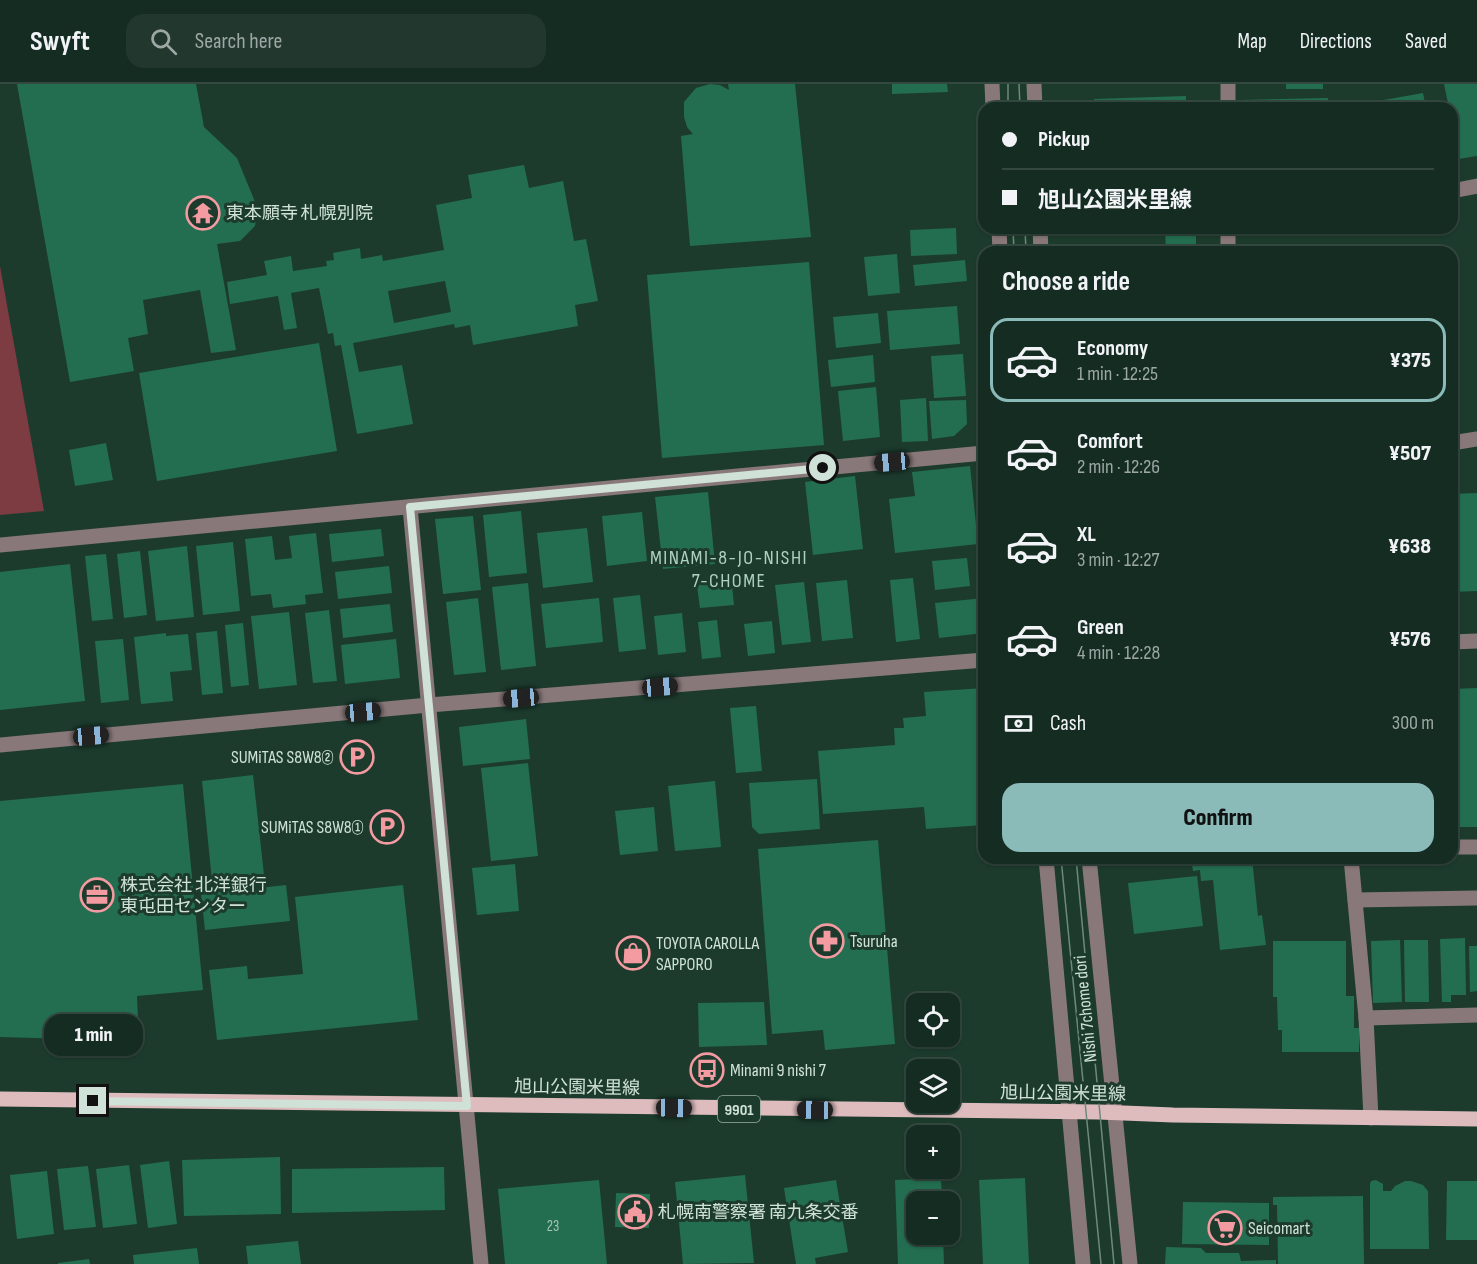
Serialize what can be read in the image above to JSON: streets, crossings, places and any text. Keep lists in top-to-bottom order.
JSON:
{
  "streets": {
    "main road": ["旭山公園米里線", "9901"],
    "street": ["Nishi 7chome dori"]
  },
  "crossings": [
    ["Nishi 7chome dori", "旭山公園米里線"]
  ],
  "districts": ["MINAMI-8-JO-NISHI 7-CHOME"],
  "places": {
    "temple": ["東本願寺 札幌別院"],
    "parking": ["SUMiTAS S8W8②", "SUMiTAS S8W8①"],
    "office": ["株式会社 北洋銀行 東屯田センター"],
    "pharmacy": ["Tsuruha"],
    "shop": ["TOYOTA CAROLLA SAPPORO"],
    "bus stop": ["Minami 9 nishi 7"],
    "public building": ["札幌南警察署 南九条交番"],
    "supermarket": ["Seicomart"]
  },
  "house_numbers": ["23"],
  "page": {
    "header": "Swyft",
    "search": "Search here",
    "nav": ["Map", "Directions", "Saved"],
    "banner": ["Pickup", "旭山公園米里線"],
    "heading": "Choose a ride",
    "list": [
      {
        "name": "Economy",
        "note": "1 min · 12:25",
        "value": "¥375"
      },
      {
        "name": "Comfort",
        "note": "2 min · 12:26",
        "value": "¥507"
      },
      {
        "name": "XL",
        "note": "3 min · 12:27",
        "value": "¥638"
      },
      {
        "name": "Green",
        "note": "4 min · 12:28",
        "value": "¥576"
      }
    ],
    "pay": ["Cash", "300 m"],
    "buttons": "Confirm",
    "map_buttons": ["+", "−"],
    "bubble": "1 min"
  }
}
